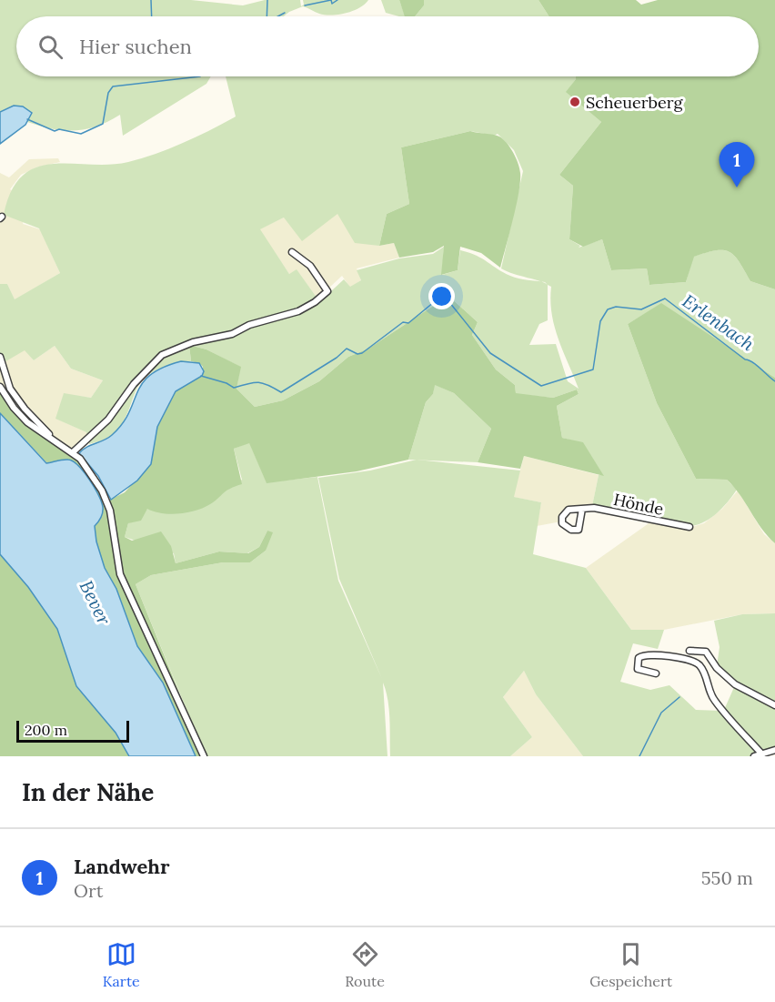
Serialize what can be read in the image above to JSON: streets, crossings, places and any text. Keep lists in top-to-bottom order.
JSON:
{
  "streets": {
    "street": ["Hönde"]
  },
  "water": ["Erlenbach", "Bever"],
  "places": ["Scheuerberg"],
  "scale_bar": "200 m",
  "page": {
    "search": "Hier suchen",
    "pins": "1",
    "scale": "200 m",
    "heading": "In der Nähe",
    "list": [
      {
        "mark": "1",
        "name": "Landwehr",
        "note": "Ort",
        "value": "550 m"
      }
    ],
    "nav": ["Karte", "Route", "Gespeichert"]
  }
}
